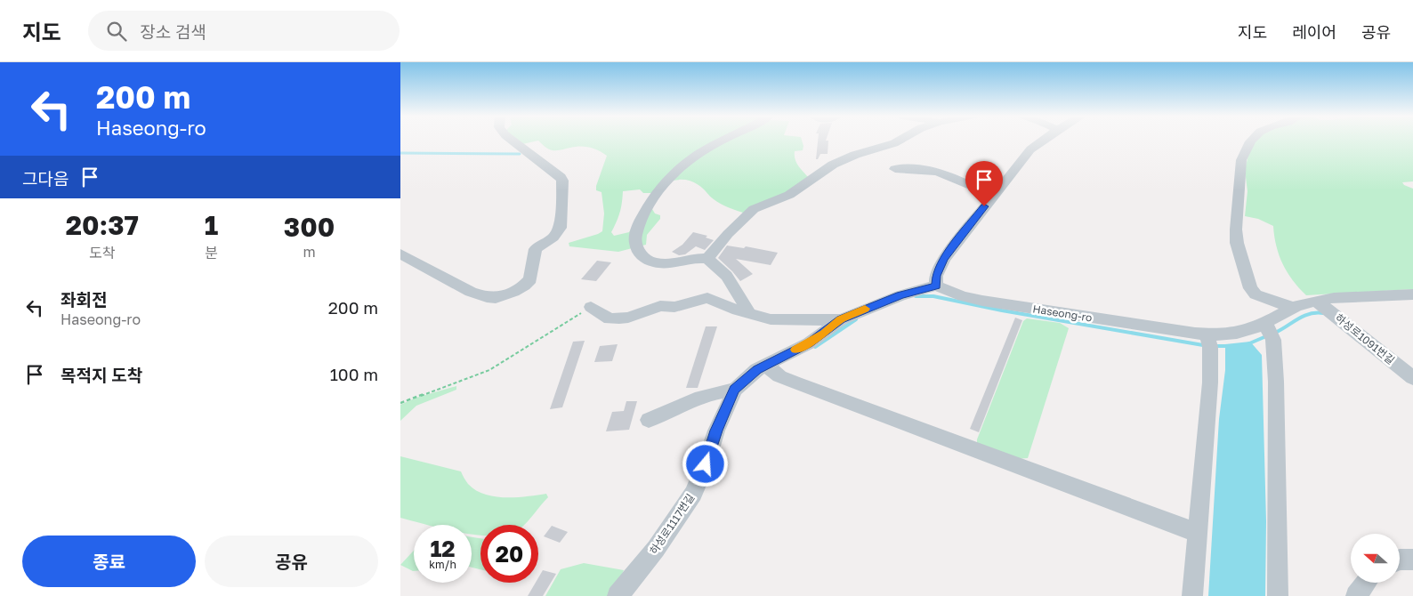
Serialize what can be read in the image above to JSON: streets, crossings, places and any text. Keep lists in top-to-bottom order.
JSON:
{
  "streets": {
    "street": ["Haseong-ro", "하성로1091번길", "하성로1117번길"]
  },
  "crossings": [
    ["Haseong-ro", "하성로1091번길"],
    ["Haseong-ro", "하성로1117번길"]
  ],
  "north": "left",
  "page": {
    "header": "지도",
    "search": "장소 검색",
    "nav": ["지도", "레이어", "공유"],
    "turn": ["200 m", "Haseong-ro"],
    "then": "그다음",
    "eta": [
      "20:37",
      "도착",
      "1",
      "분",
      "300",
      "m"
    ],
    "list": [
      {
        "name": "좌회전",
        "note": "Haseong-ro",
        "value": "200 m"
      },
      {
        "name": "목적지 도착",
        "value": "100 m"
      }
    ],
    "speed": "12 km/h",
    "limit": "20",
    "buttons": ["종료", "공유"]
  }
}
